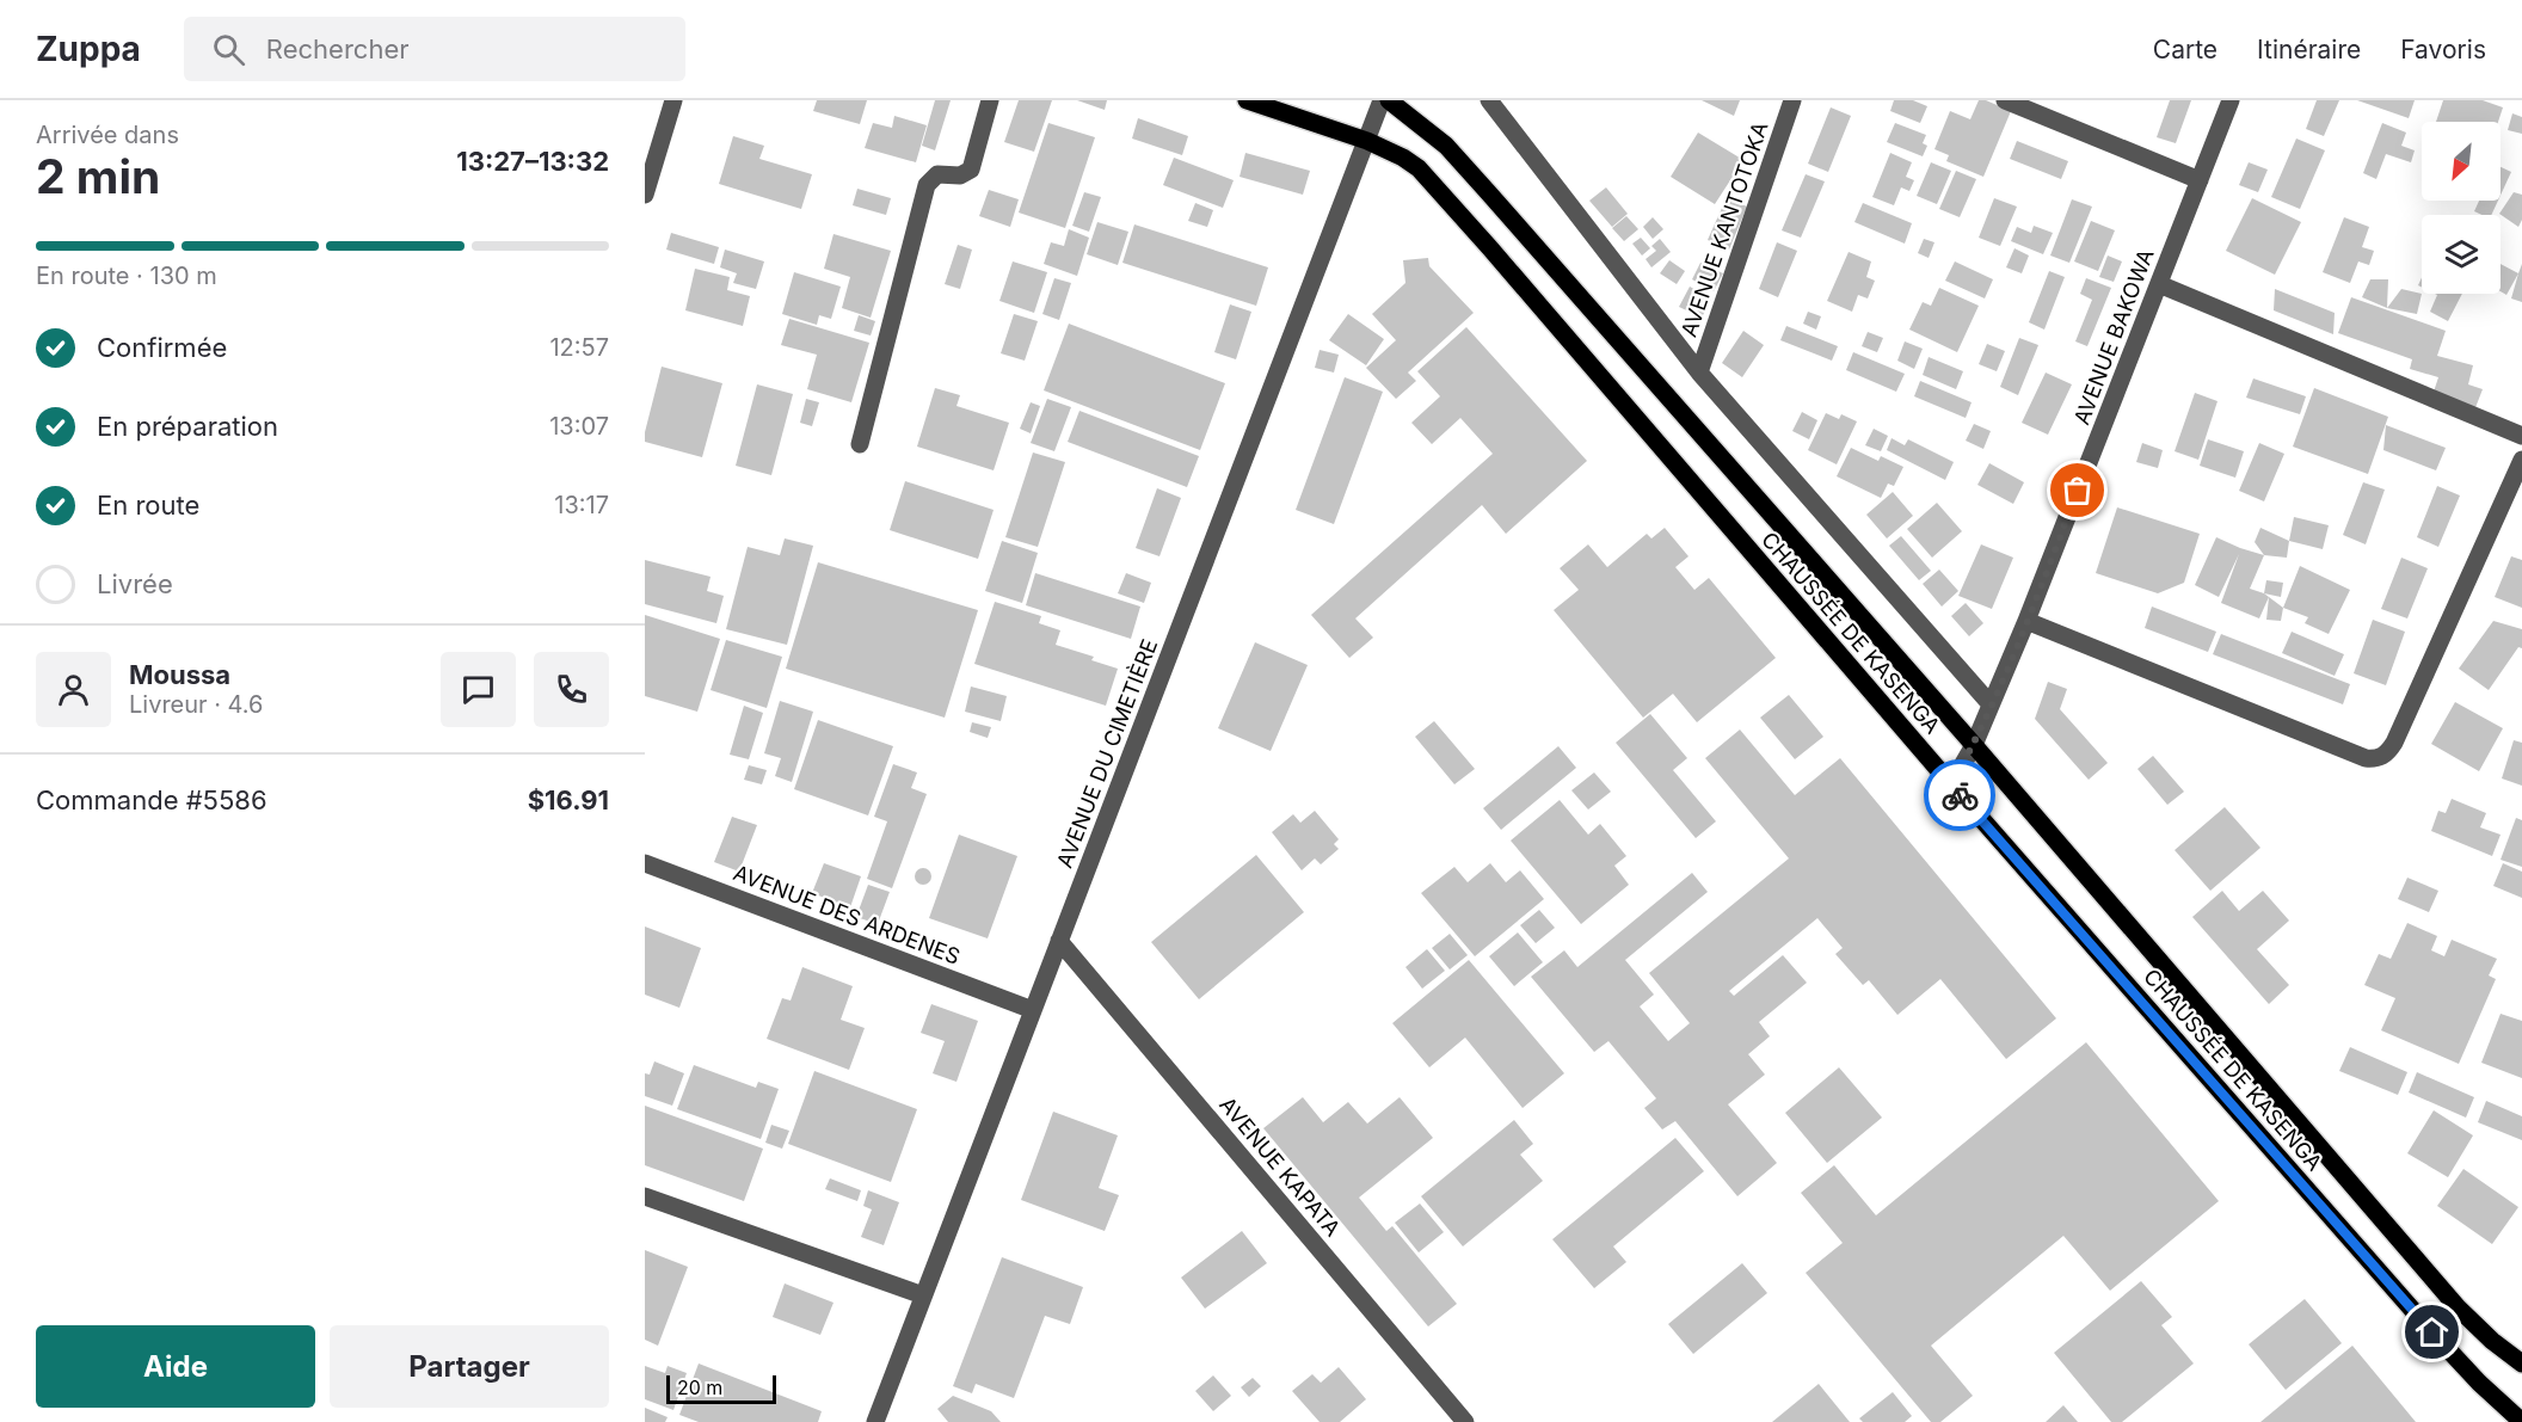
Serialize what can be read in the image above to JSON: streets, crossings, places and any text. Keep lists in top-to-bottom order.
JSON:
{
  "streets": {
    "main road": ["CHAUSSÉE DE KASENGA"],
    "street": [
      "AVENUE KANTOTOKA",
      "AVENUE BAKOWA",
      "AVENUE DU CIMETIÈRE",
      "AVENUE DES ARDENES",
      "AVENUE KAPATA"
    ]
  },
  "crossings": [
    ["AVENUE BAKOWA", "CHAUSSÉE DE KASENGA"],
    ["CHAUSSÉE DE KASENGA", "AVENUE DU CIMETIÈRE"],
    ["AVENUE DU CIMETIÈRE", "AVENUE DES ARDENES"],
    ["AVENUE DU CIMETIÈRE", "AVENUE KAPATA"]
  ],
  "scale_bar": "20 m",
  "north": "bottom left",
  "page": {
    "header": "Zuppa",
    "search": "Rechercher",
    "nav": ["Carte", "Itinéraire", "Favoris"],
    "heading": ["2 min", "Arrivée dans", "13:27–13:32"],
    "panel": [
      "Moussa",
      "Livreur · 4.6",
      "Commande #5586",
      "$16.91"
    ],
    "bar": "En route · 130 m",
    "list": [
      ["Confirmée", "12:57"],
      ["En préparation", "13:07"],
      ["En route", "13:17"],
      "Livrée"
    ],
    "buttons": ["Aide", "Partager"],
    "scale": "20 m"
  }
}
